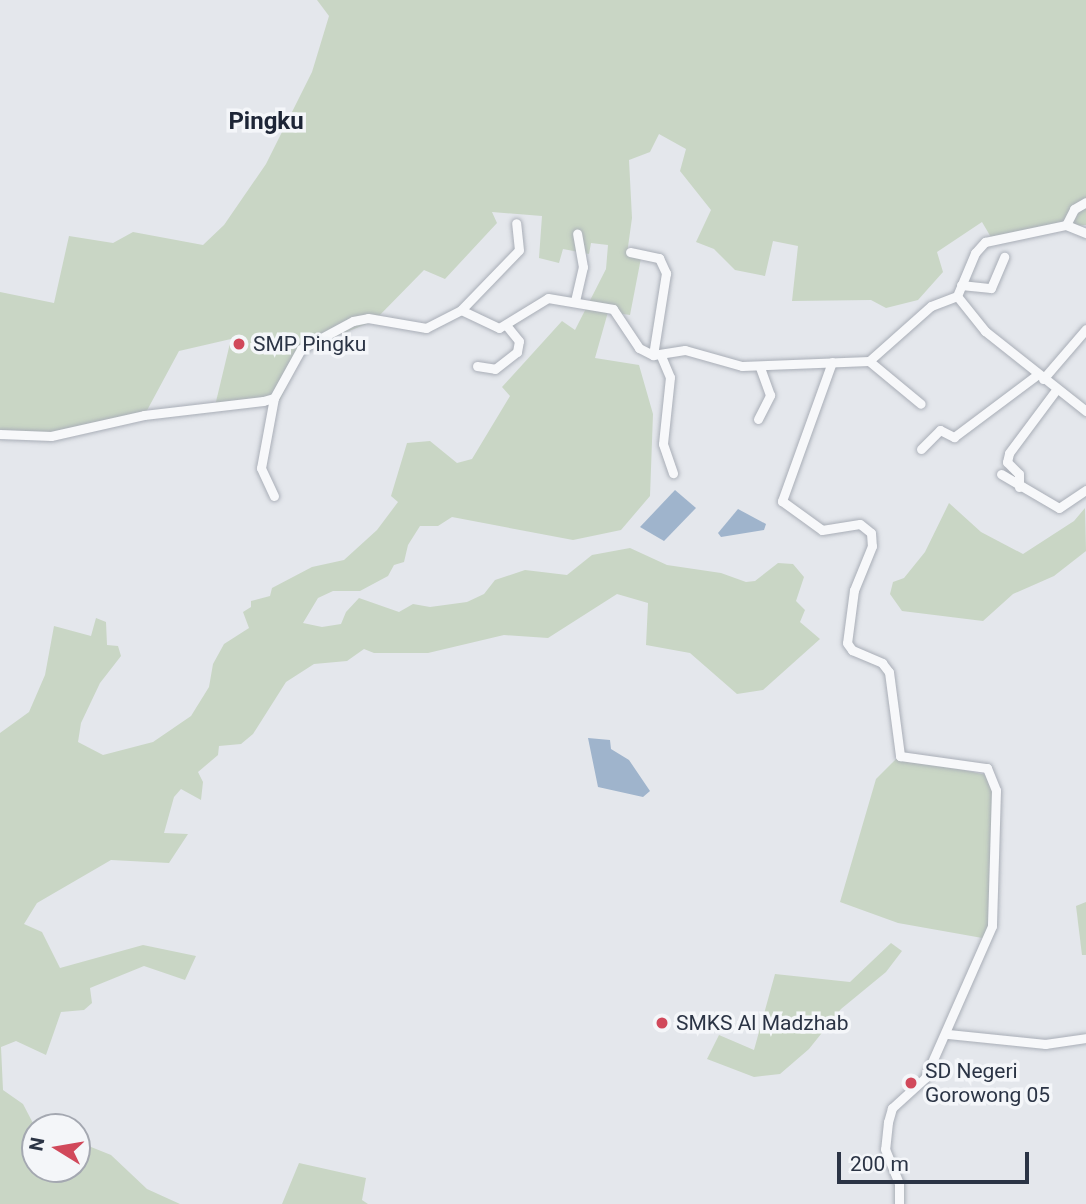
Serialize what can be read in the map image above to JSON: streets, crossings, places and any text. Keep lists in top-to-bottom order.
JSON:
{
  "districts": ["Pingku"],
  "places": ["SMP Pingku", "SMKS Al Madzhab", "SD Negeri Gorowong 05"],
  "scale_bar": "200 m",
  "north": "left"
}
